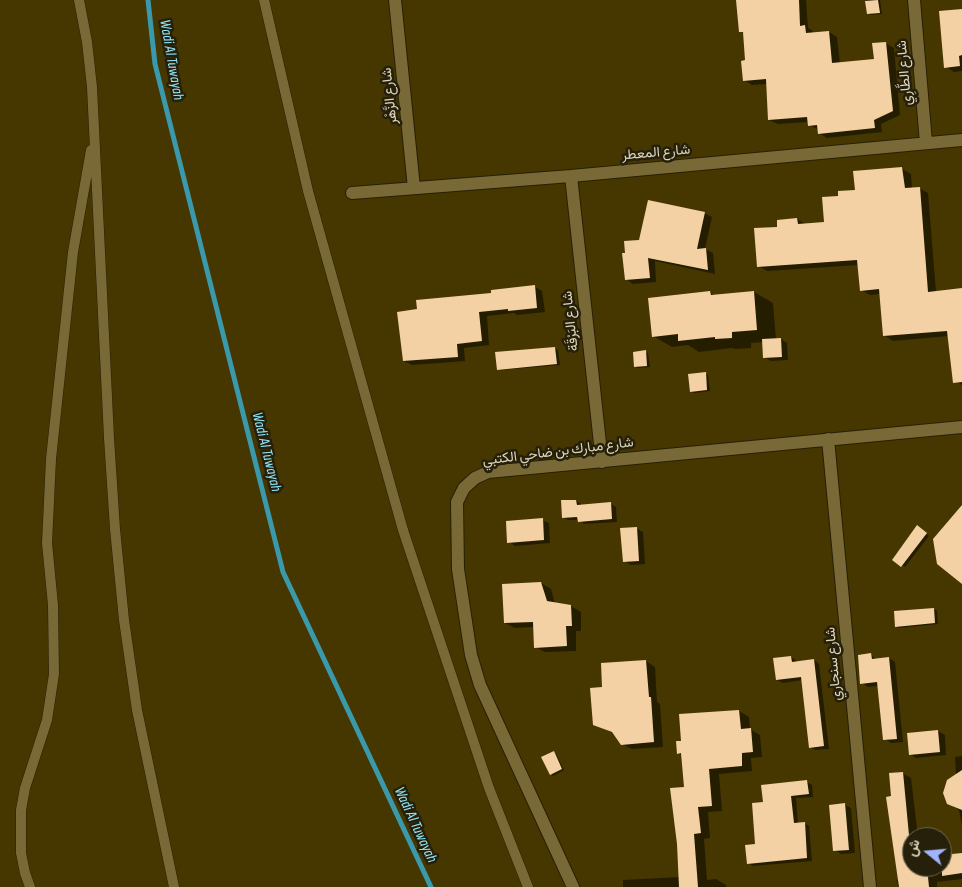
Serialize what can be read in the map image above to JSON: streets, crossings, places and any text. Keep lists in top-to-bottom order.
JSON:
{
  "streets": {
    "street": [
      "شارع الطَّارِي",
      "شارع الزَّهْر",
      "شارع المعطر",
      "شارع البَرْقَة",
      "شارع مبارك بن ضاحي الكتبي",
      "شارع سنجاري"
    ]
  },
  "crossings": [
    ["شارع الطَّارِي", "شارع المعطر"],
    ["شارع الزَّهْر", "شارع المعطر"],
    ["شارع المعطر", "شارع البَرْقَة"],
    ["شارع البَرْقَة", "شارع مبارك بن ضاحي الكتبي"],
    ["شارع مبارك بن ضاحي الكتبي", "شارع سنجاري"]
  ],
  "water": ["Wadi Al Tuwayah"],
  "north": "left"
}
